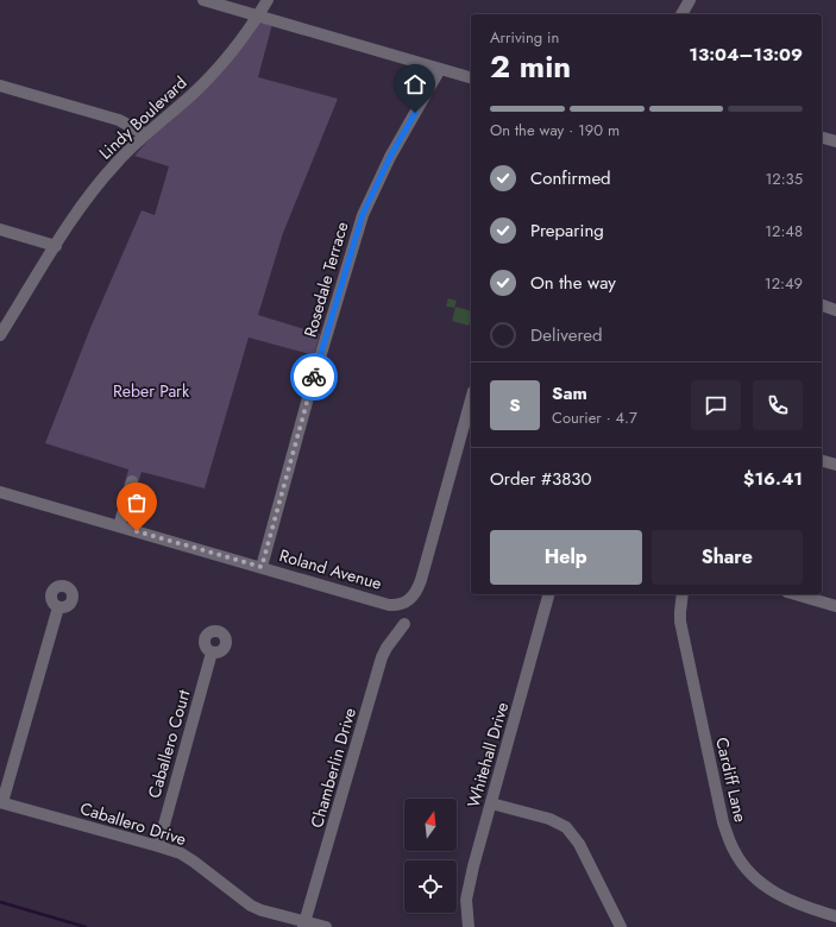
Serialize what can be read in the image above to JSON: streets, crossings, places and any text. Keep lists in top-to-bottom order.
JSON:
{
  "streets": {
    "street": [
      "Lindy Boulevard",
      "Rosedale Terrace",
      "Roland Avenue",
      "Caballero Court",
      "Whitehall Drive",
      "Chamberlin Drive",
      "Cardiff Lane",
      "Caballero Drive"
    ]
  },
  "crossings": [
    ["Rosedale Terrace", "Roland Avenue"],
    ["Caballero Court", "Caballero Drive"],
    ["Chamberlin Drive", "Caballero Drive"]
  ],
  "parks": ["Reber Park"],
  "north": "top",
  "page": {
    "heading": ["2 min", "Arriving in", "13:04–13:09"],
    "panel": [
      "Sam",
      "Courier · 4.7",
      "Order #3830",
      "$16.41"
    ],
    "bar": "On the way · 190 m",
    "list": [
      ["Confirmed", "12:35"],
      ["Preparing", "12:48"],
      ["On the way", "12:49"],
      "Delivered"
    ],
    "round": "S",
    "buttons": ["Help", "Share"]
  }
}
